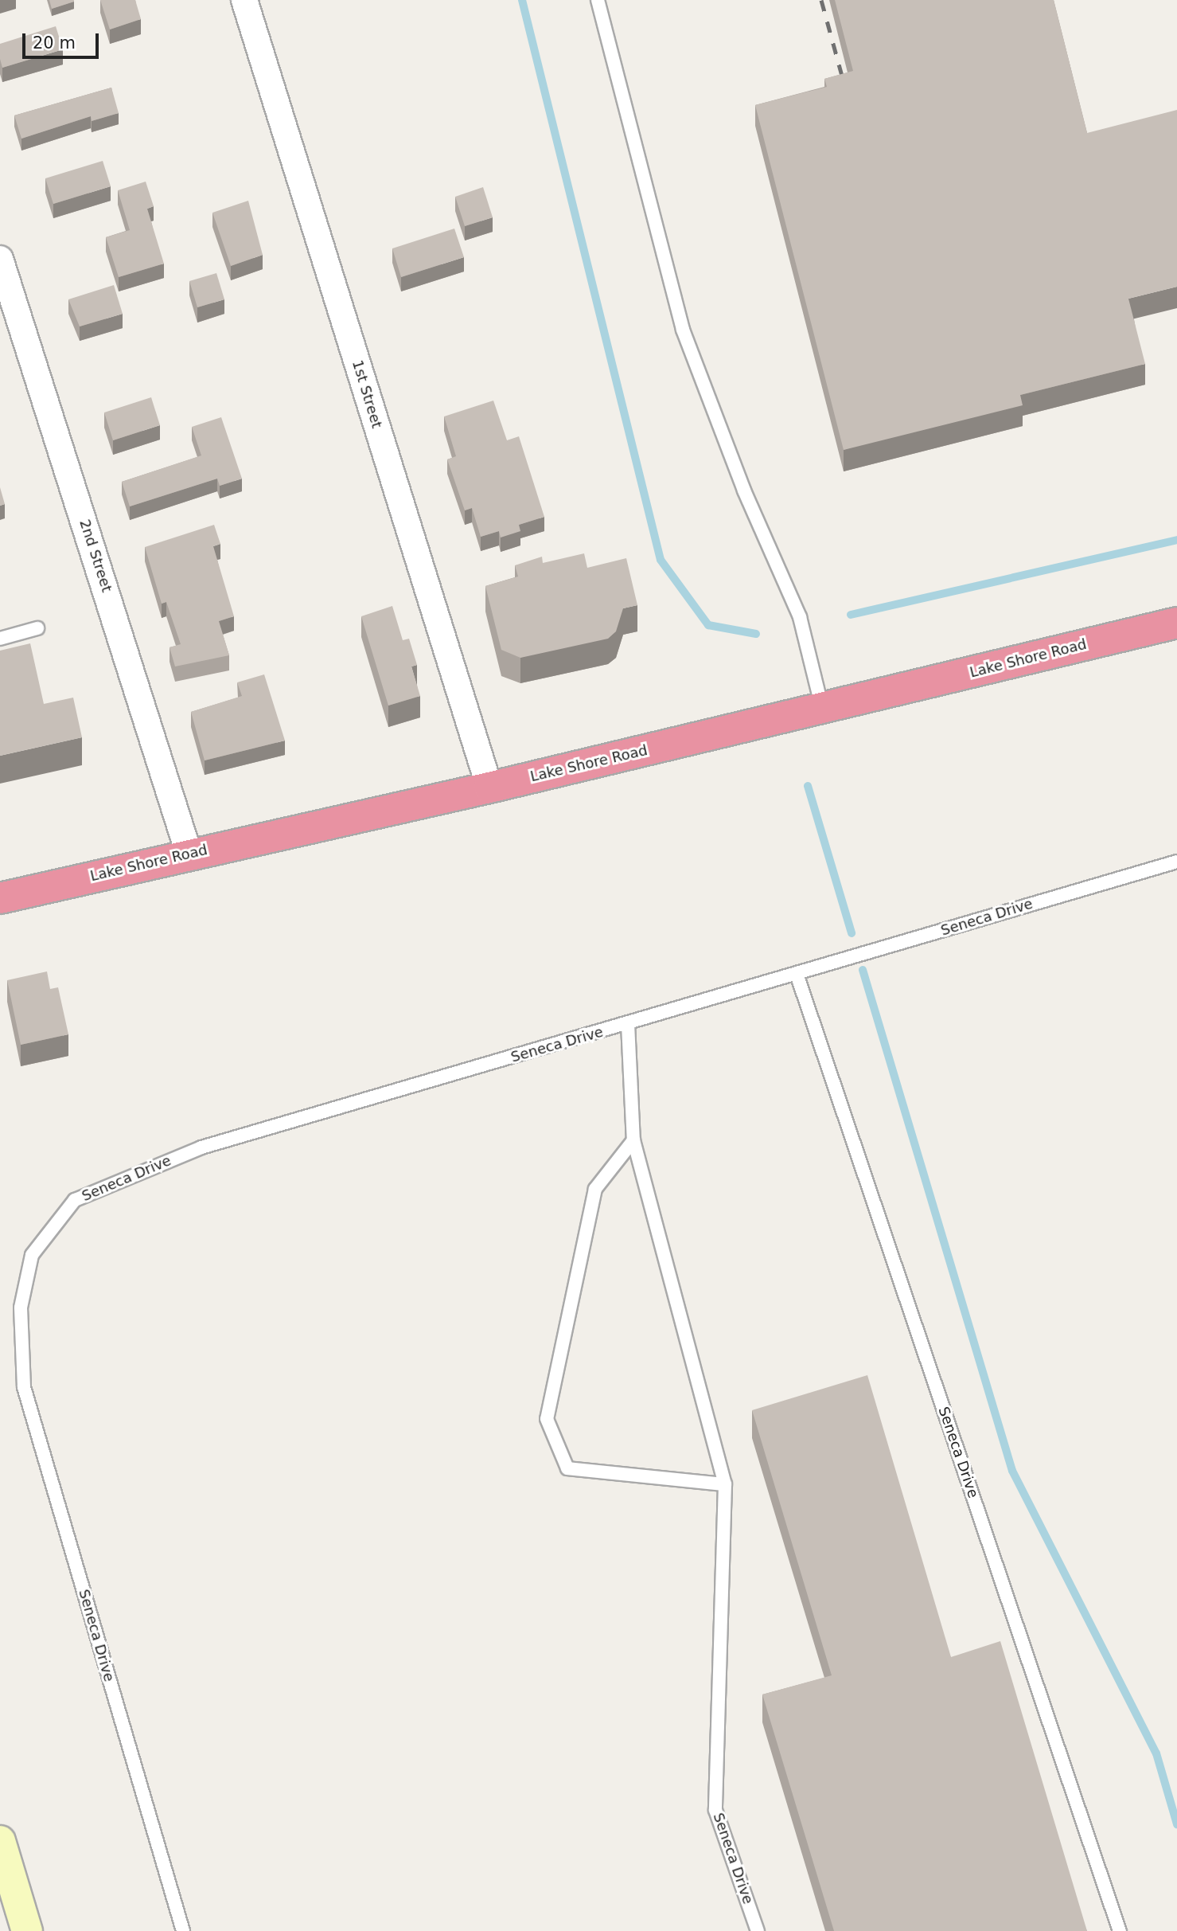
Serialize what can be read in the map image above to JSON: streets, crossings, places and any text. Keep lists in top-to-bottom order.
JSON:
{
  "streets": {
    "highway": ["Lake Shore Road"],
    "street": ["1st Street", "2nd Street"],
    "lane": ["Seneca Drive"]
  },
  "crossings": [
    ["1st Street", "Lake Shore Road"],
    ["2nd Street", "Lake Shore Road"]
  ],
  "scale_bar": "20 m"
}
